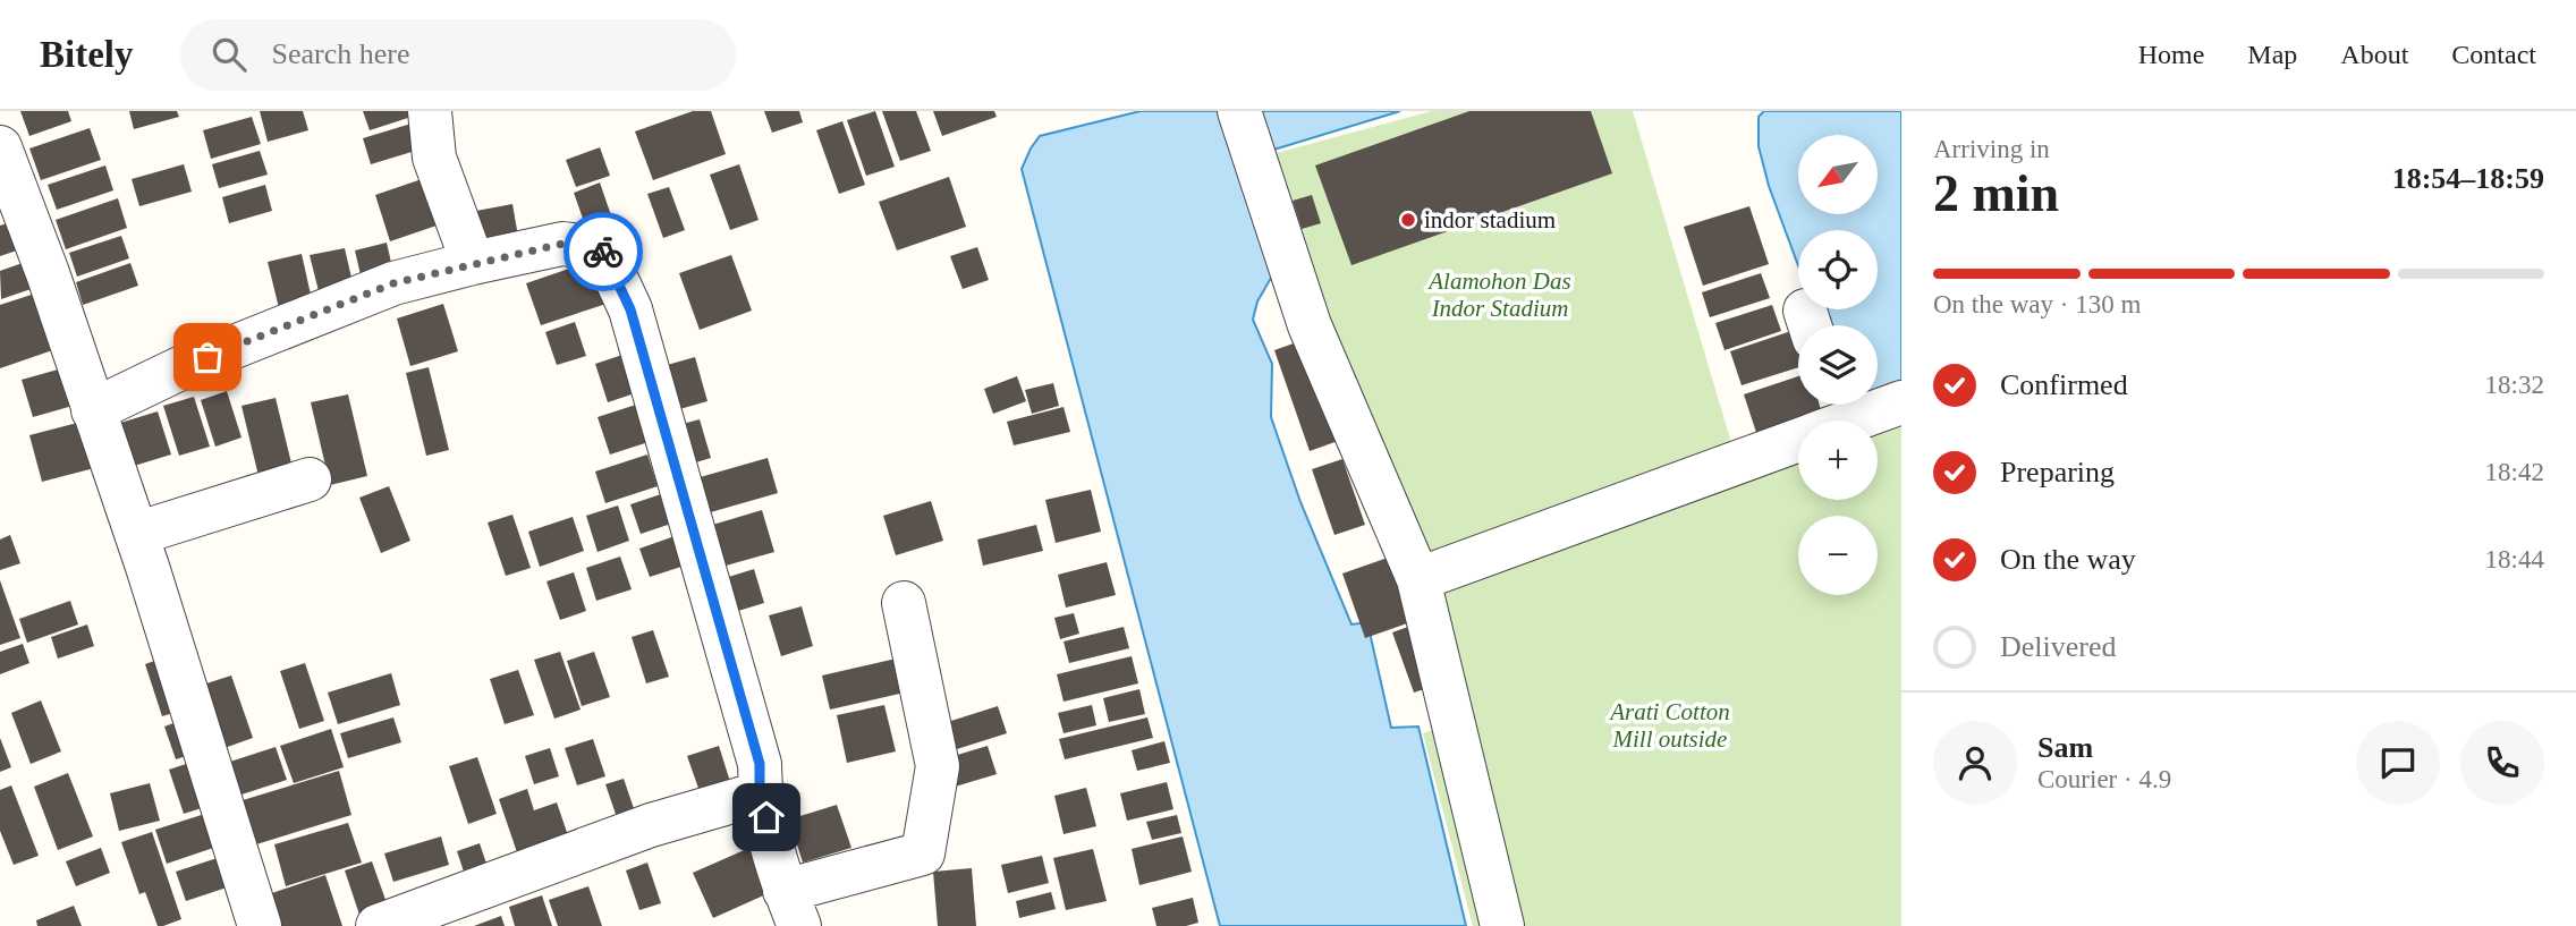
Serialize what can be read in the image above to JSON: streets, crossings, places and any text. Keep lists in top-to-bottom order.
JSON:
{
  "parks": ["Alamohon Das Indor Stadium", "Arati Cotton Mill outside"],
  "places": ["indor stadium"],
  "north": "bottom left",
  "page": {
    "header": "Bitely",
    "search": "Search here",
    "nav": [
      "Home",
      "Map",
      "About",
      "Contact"
    ],
    "heading": ["2 min", "Arriving in", "18:54–18:59"],
    "panel": ["Sam", "Courier · 4.9"],
    "map_buttons": ["+", "−"],
    "bar": "On the way · 130 m",
    "list": [
      ["Confirmed", "18:32"],
      ["Preparing", "18:42"],
      ["On the way", "18:44"],
      "Delivered"
    ]
  }
}
